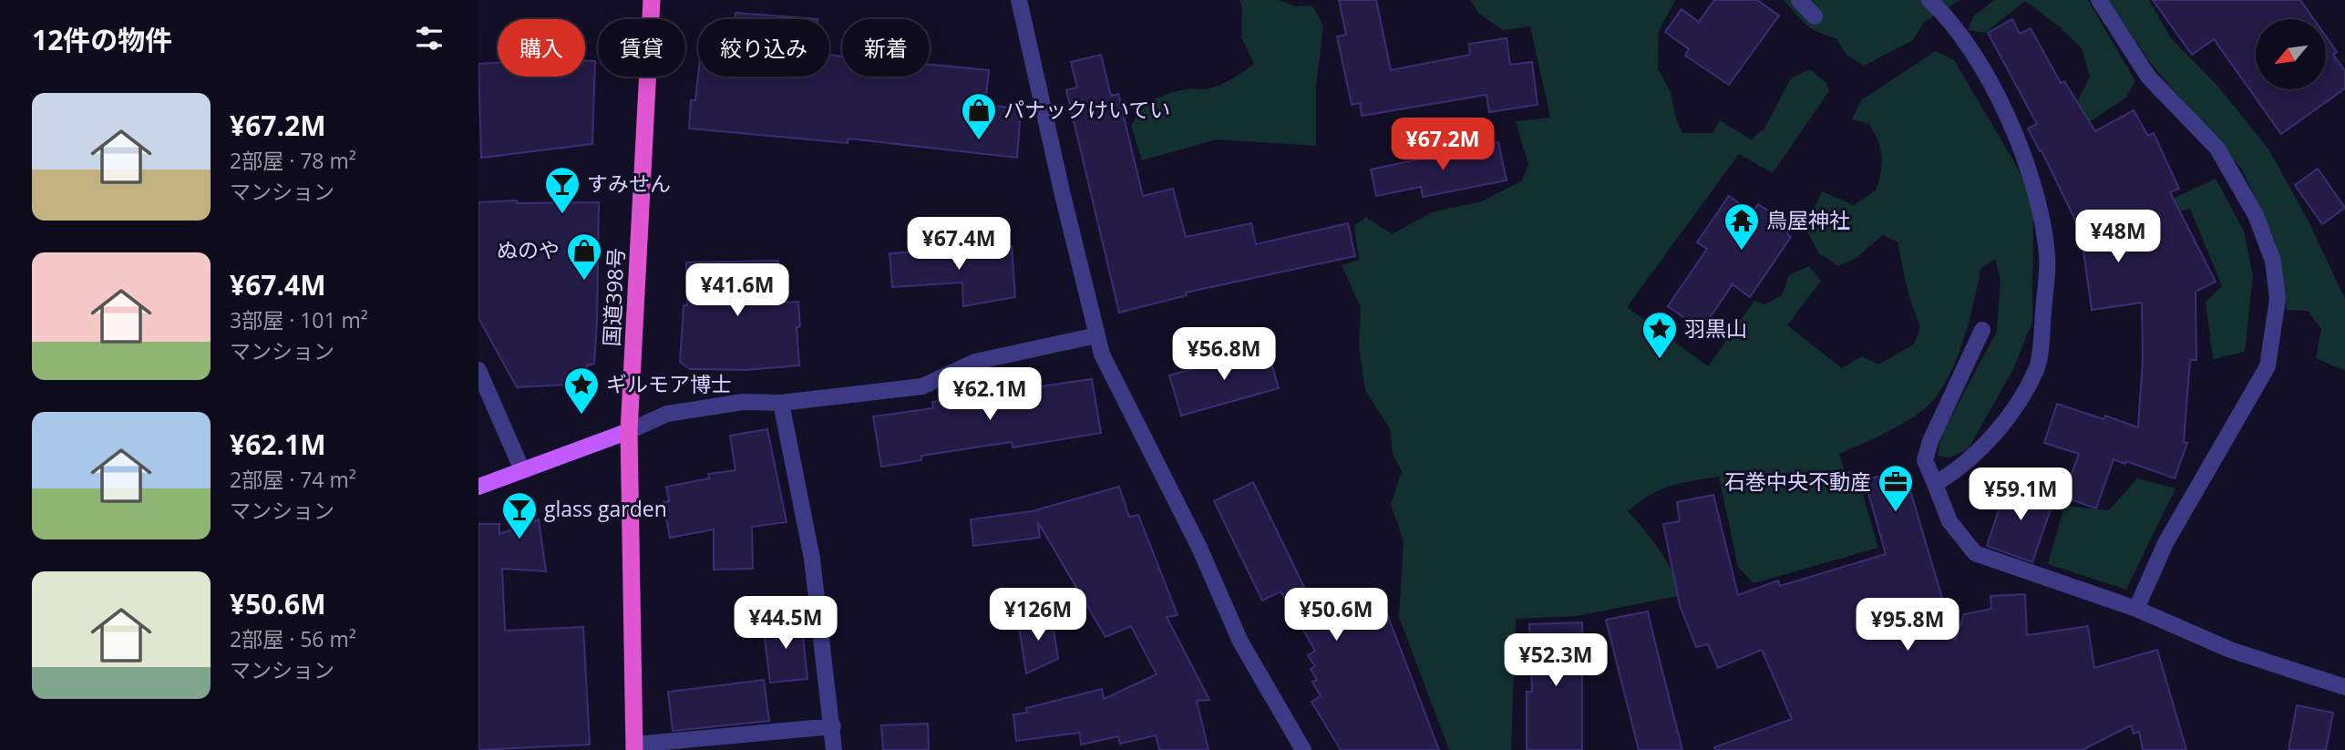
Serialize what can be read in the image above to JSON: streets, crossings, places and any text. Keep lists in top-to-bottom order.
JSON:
{
  "streets": {
    "highway": ["国道398号"]
  },
  "places": {
    "shop": ["パナックけいてい", "ぬのや"],
    "bar": ["すみせん", "glass garden"],
    "temple": ["鳥屋神社"],
    "place": ["羽黒山", "ギルモア博士"],
    "office": ["石巻中央不動産"]
  },
  "north": "bottom left",
  "page": {
    "heading": "12件の物件",
    "chip": [
      "購入",
      "賃貸",
      "絞り込み",
      "新着"
    ],
    "list": [
      {
        "name": "¥67.2M",
        "note": "2部屋 · 78 m² · マンション"
      },
      {
        "name": "¥67.4M",
        "note": "3部屋 · 101 m² · マンション"
      },
      {
        "name": "¥62.1M",
        "note": "2部屋 · 74 m² · マンション"
      },
      {
        "name": "¥50.6M",
        "note": "2部屋 · 56 m² · マンション"
      }
    ],
    "price": [
      "¥67.2M",
      "¥48M",
      "¥67.4M",
      "¥41.6M",
      "¥56.8M",
      "¥62.1M",
      "¥59.1M",
      "¥126M",
      "¥50.6M",
      "¥44.5M",
      "¥95.8M",
      "¥52.3M"
    ]
  }
}
